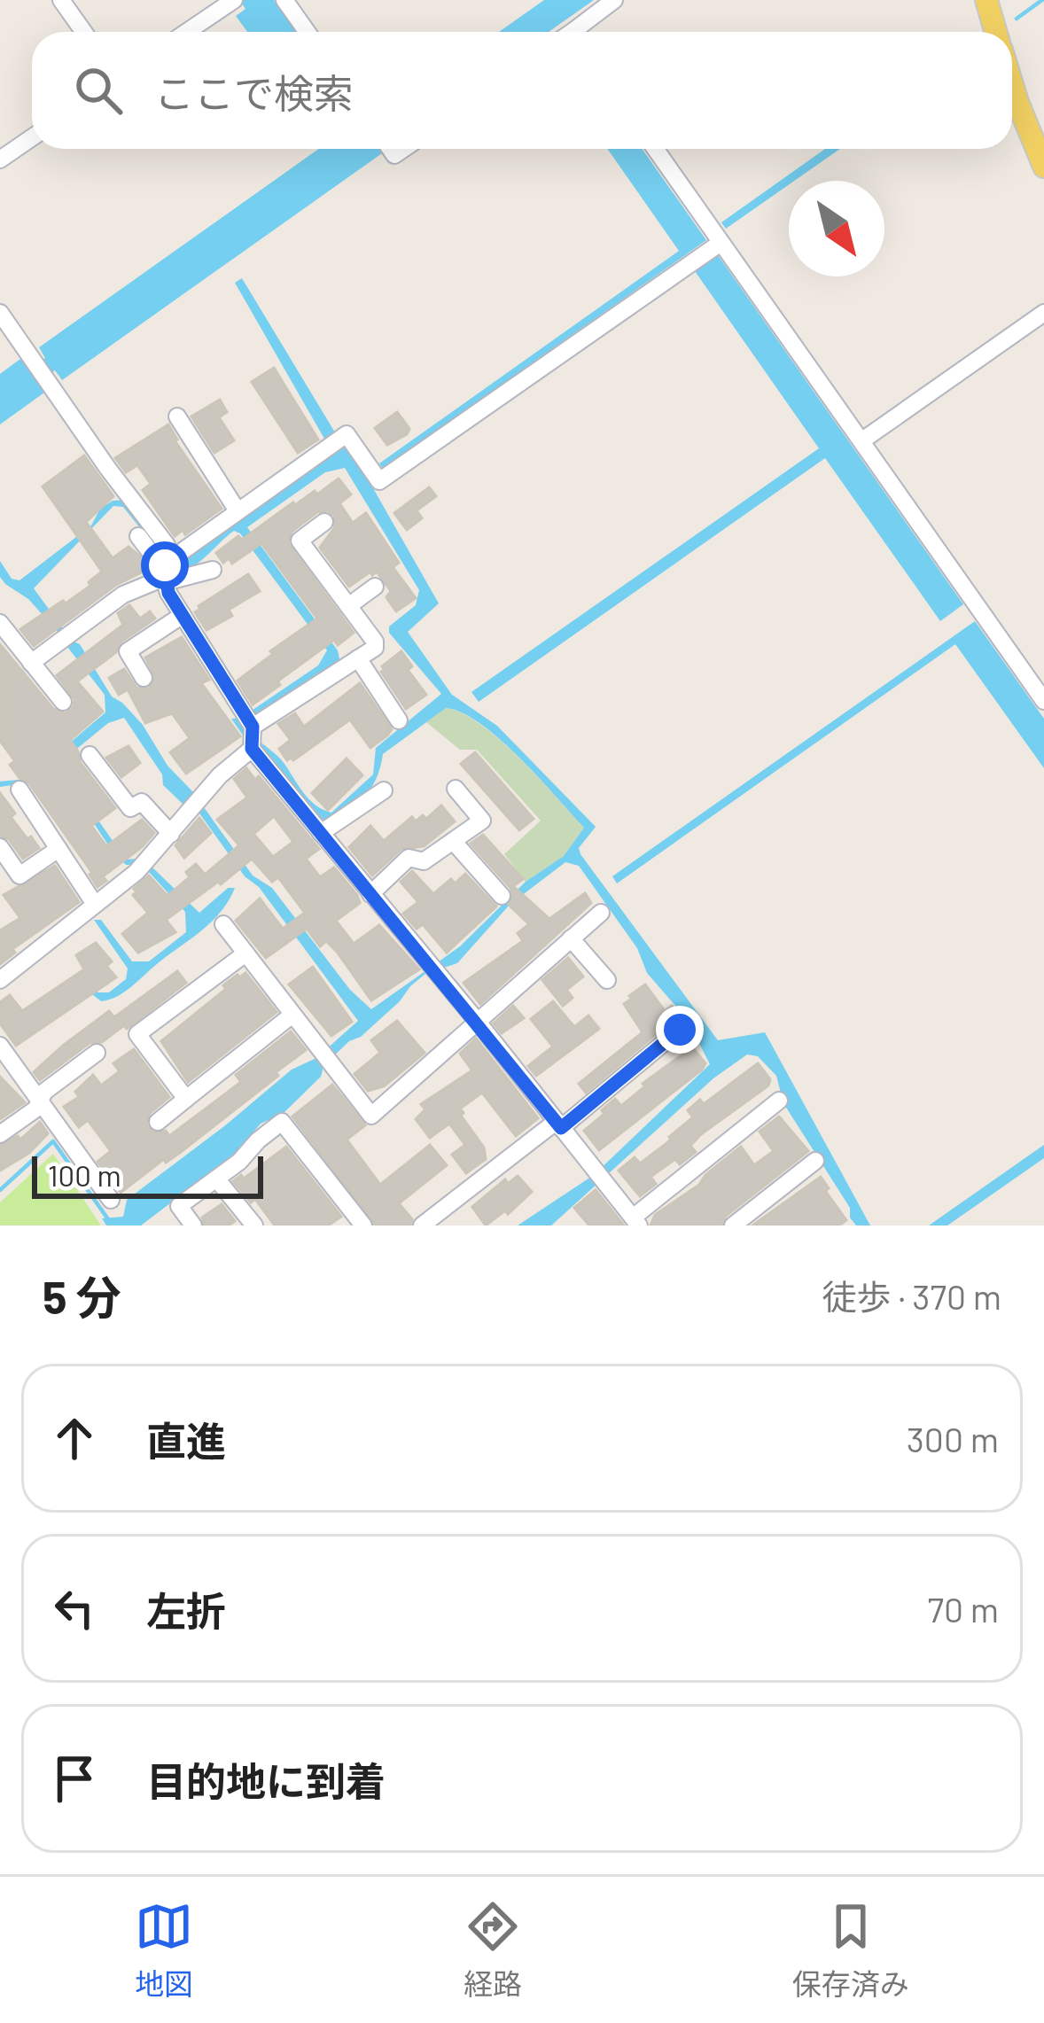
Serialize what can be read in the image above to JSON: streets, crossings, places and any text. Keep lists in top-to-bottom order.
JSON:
{
  "scale_bar": "100 m",
  "north": "bottom right",
  "page": {
    "search": "ここで検索",
    "scale": "100 m",
    "heading": ["5 分", "徒歩 · 370 m"],
    "list": [
      ["直進", "300 m"],
      ["左折", "70 m"],
      "目的地に到着"
    ],
    "nav": ["地図", "経路", "保存済み"]
  }
}
